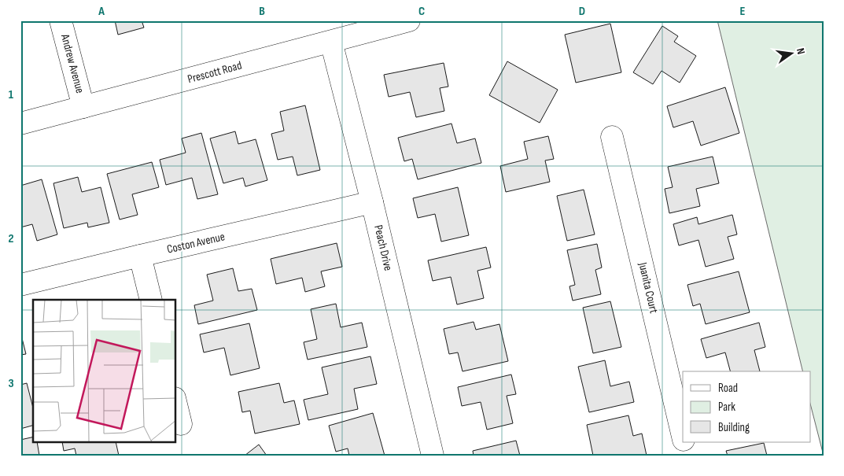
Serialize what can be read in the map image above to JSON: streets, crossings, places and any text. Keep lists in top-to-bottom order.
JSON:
{
  "streets": {
    "street": [
      "Andrew Avenue",
      "Prescott Road",
      "Coston Avenue",
      "Peach Drive",
      "Juanita Court"
    ]
  },
  "crossings": [
    ["Andrew Avenue", "Prescott Road"],
    ["Prescott Road", "Peach Drive"],
    ["Coston Avenue", "Peach Drive"]
  ],
  "legend": ["Road", "Park", "Building"],
  "north": "right",
  "grid": {
    "columns": [
      "A",
      "B",
      "C",
      "D",
      "E"
    ],
    "rows": ["1", "2", "3"]
  }
}
